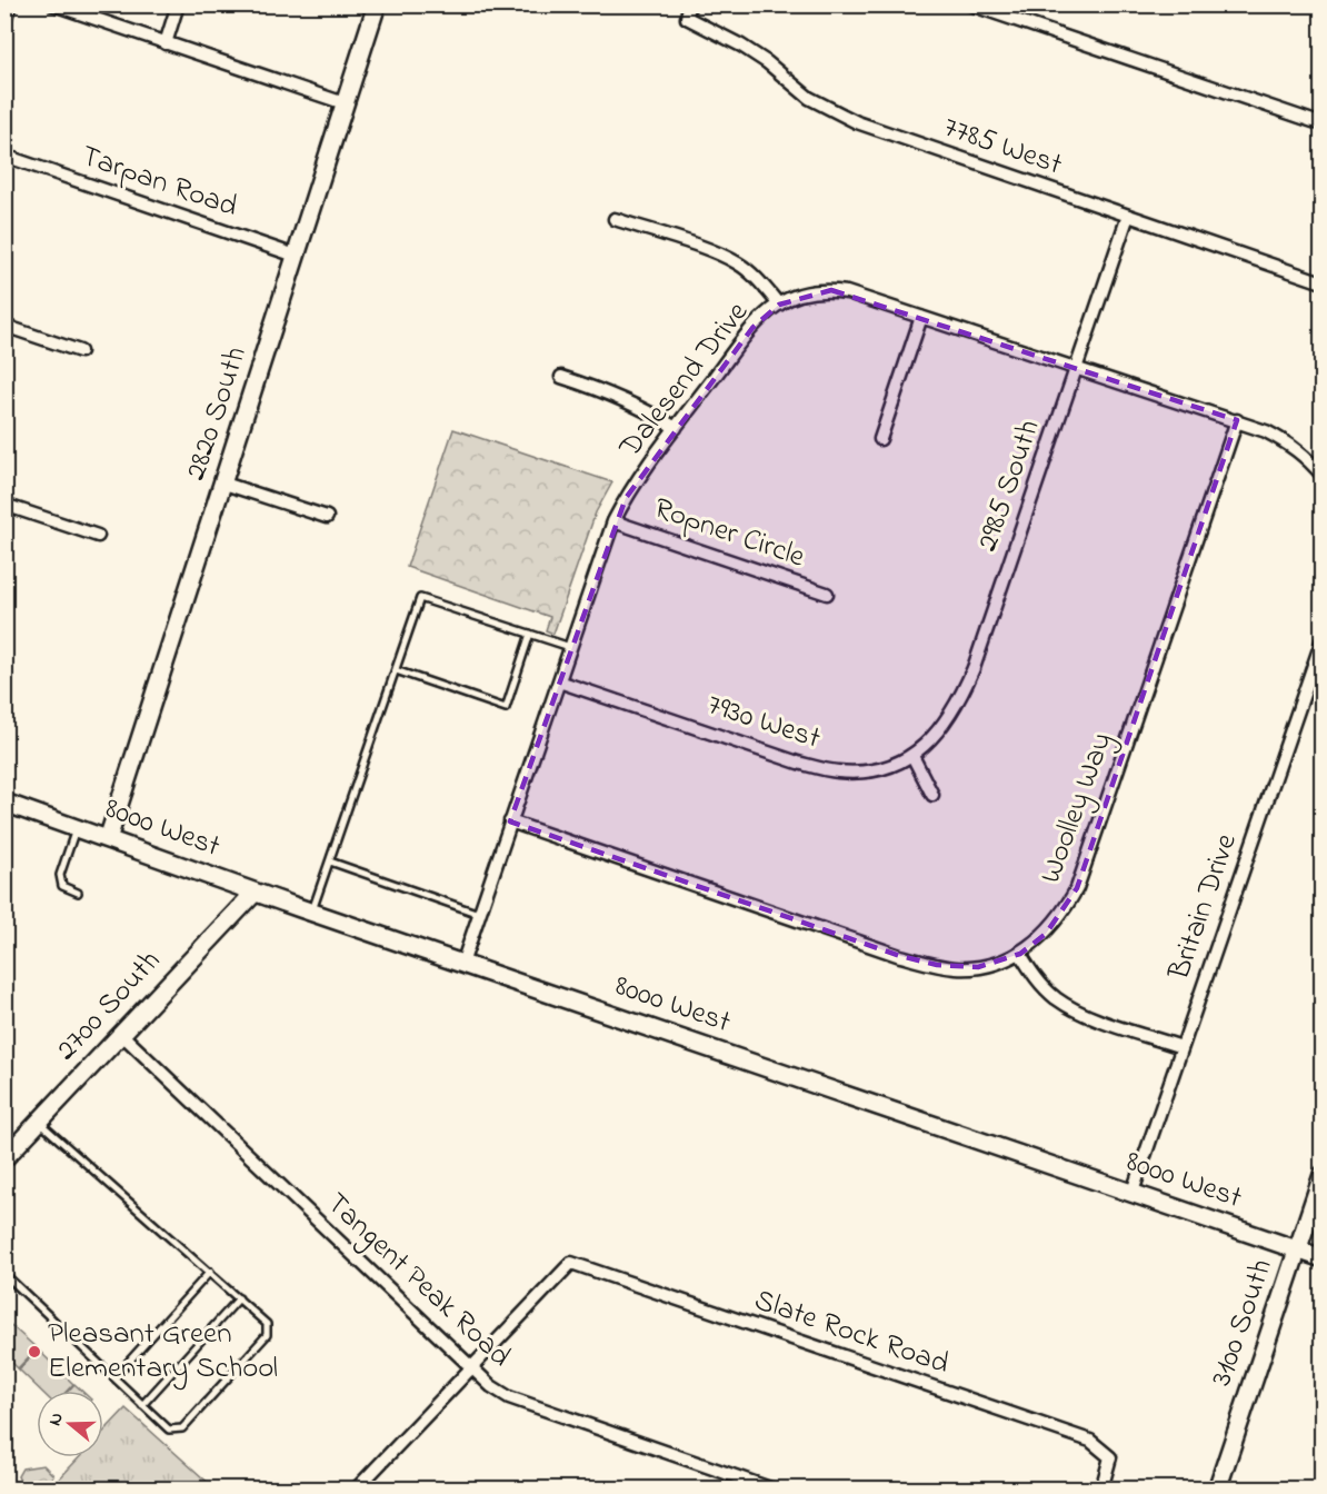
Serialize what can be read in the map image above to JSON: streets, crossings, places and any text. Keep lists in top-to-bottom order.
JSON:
{
  "streets": {
    "street": [
      "7785 West",
      "Tarpan Road",
      "Dalesend Drive",
      "2820 South",
      "2985 South",
      "Ropner Circle",
      "7930 West",
      "Woolley Way",
      "8000 West",
      "Britain Drive",
      "2700 South",
      "Tangent Peak Road",
      "3100 South",
      "Slate Rock Road"
    ]
  },
  "crossings": [
    ["7785 West", "2985 South"],
    ["Tarpan Road", "2820 South"],
    ["Dalesend Drive", "2985 South"],
    ["Dalesend Drive", "Ropner Circle"],
    ["Dalesend Drive", "7930 West"],
    ["Dalesend Drive", "Woolley Way"],
    ["Dalesend Drive", "8000 West"],
    ["2820 South", "8000 West"],
    ["2985 South", "7930 West"],
    ["8000 West", "Britain Drive"],
    ["8000 West", "2700 South"],
    ["8000 West", "3100 South"],
    ["2700 South", "Tangent Peak Road"],
    ["Tangent Peak Road", "Slate Rock Road"]
  ],
  "places": ["Pleasant Green Elementary School"],
  "north": "left"
}
